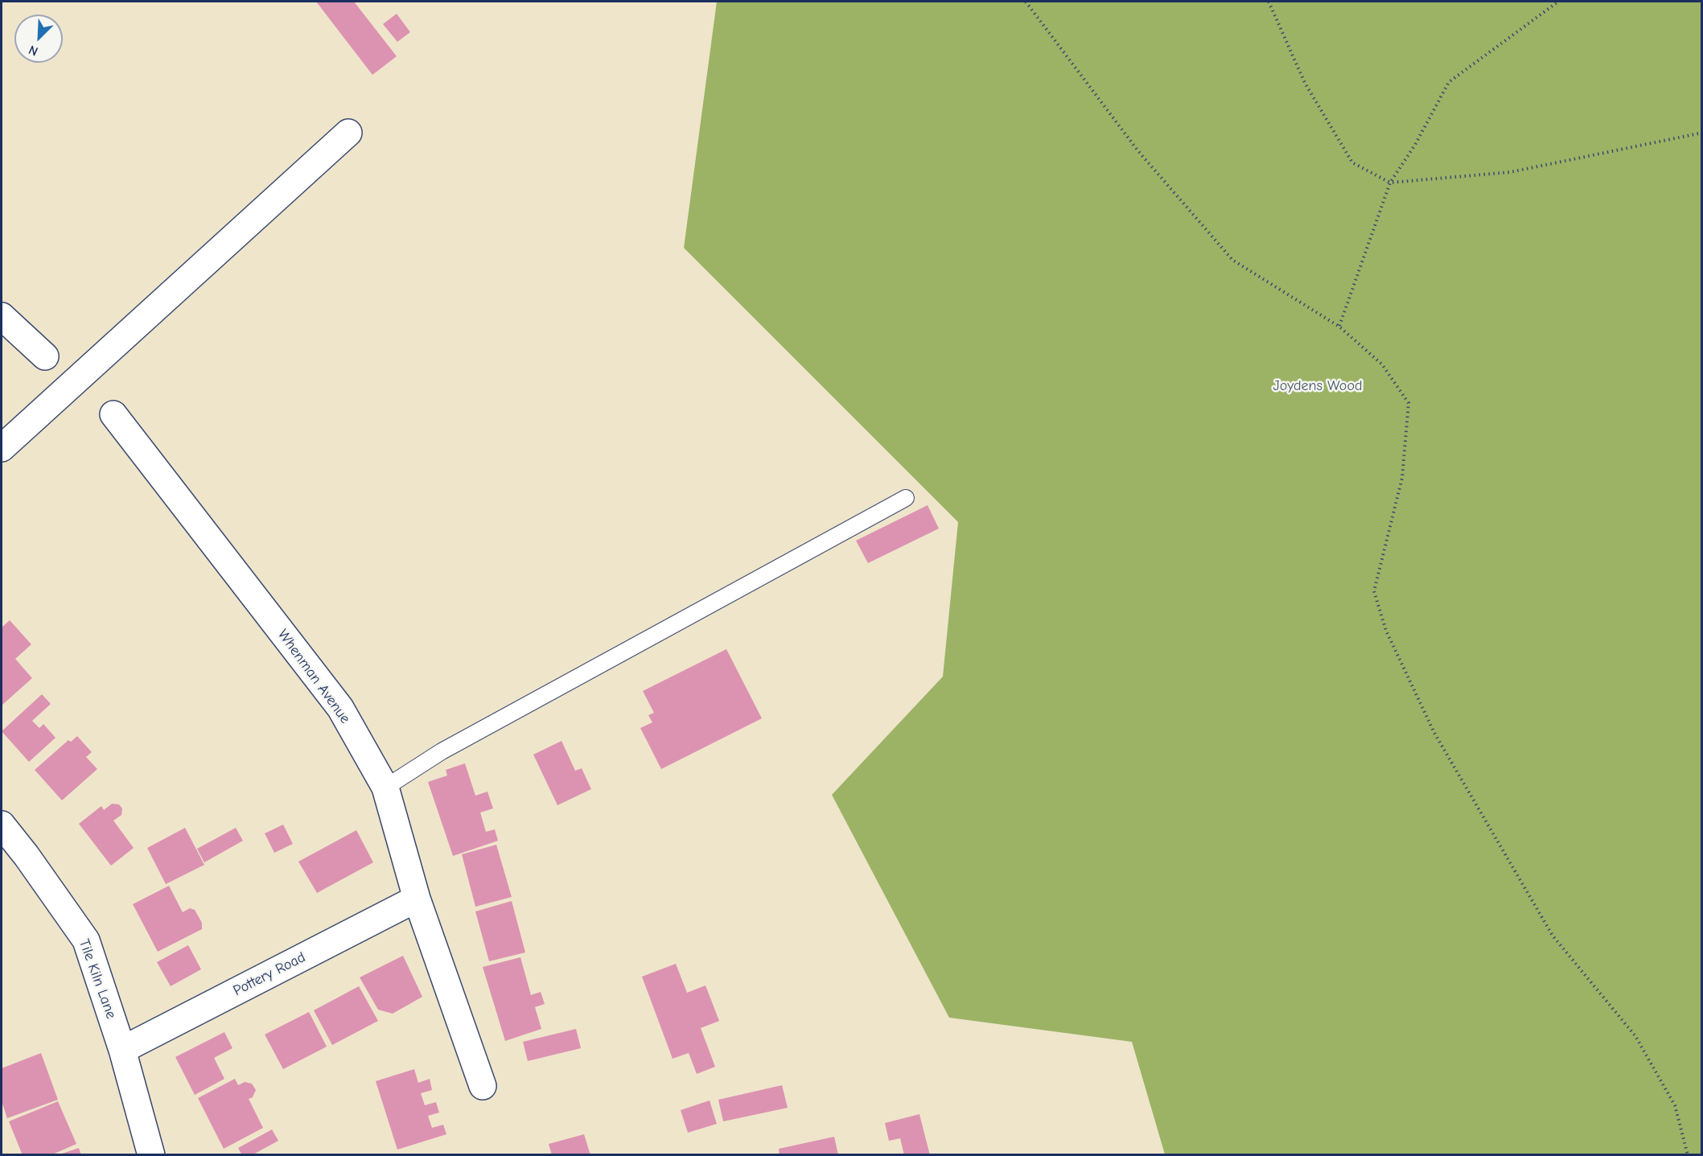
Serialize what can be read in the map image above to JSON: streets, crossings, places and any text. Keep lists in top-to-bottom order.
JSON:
{
  "streets": {
    "street": ["Whenman Avenue", "Pottery Road", "Tile Kiln Lane"]
  },
  "crossings": [
    ["Whenman Avenue", "Pottery Road"],
    ["Pottery Road", "Tile Kiln Lane"]
  ],
  "parks": ["Joydens Wood"],
  "north": "bottom left"
}
